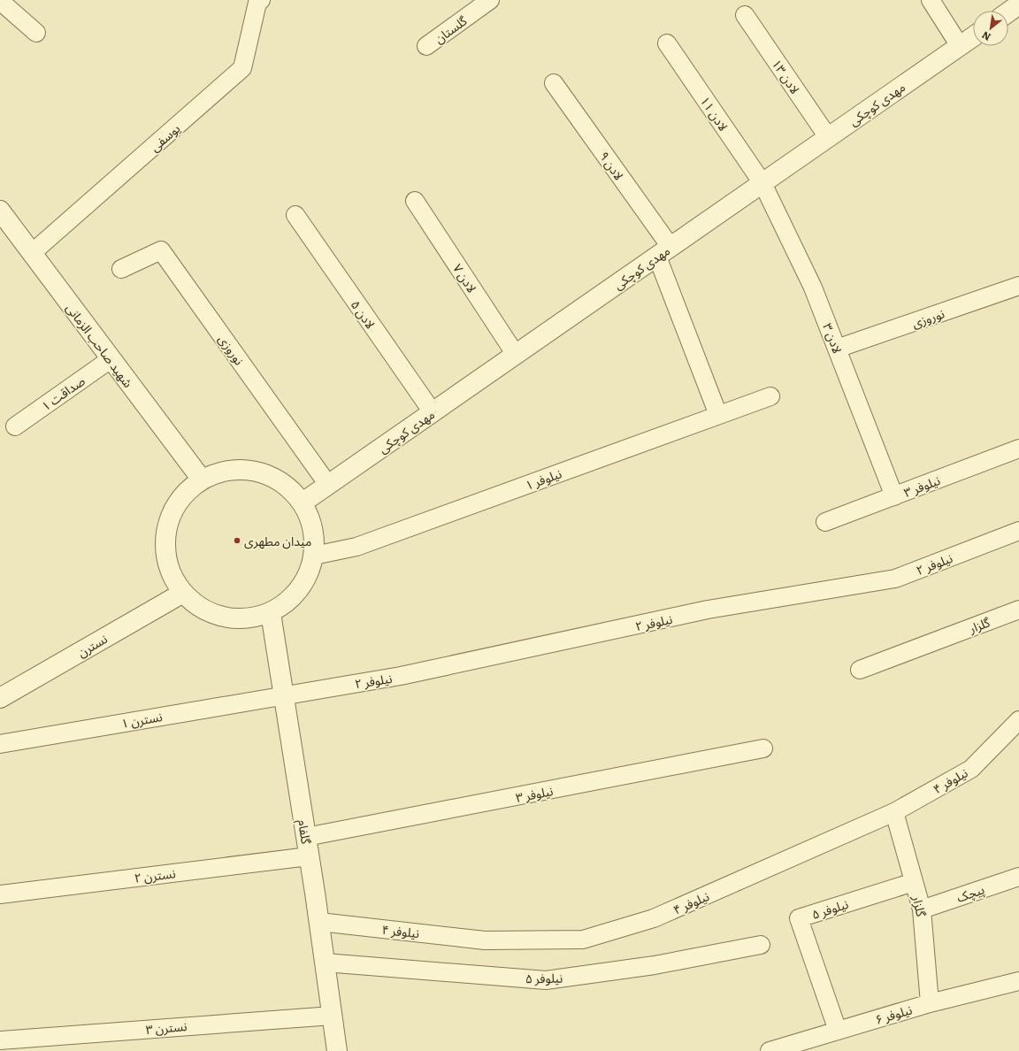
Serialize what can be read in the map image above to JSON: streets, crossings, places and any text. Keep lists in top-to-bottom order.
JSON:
{
  "streets": {
    "street": [
      "گلستان",
      "لادن ۱۳",
      "مهدی کوچکی",
      "لادن ۱۱",
      "یوسفی",
      "لادن ۹",
      "لادن ۷",
      "لادن ۵",
      "نوروزی",
      "لادن ۳",
      "شهید صاحب الزمانی",
      "صداقت ۱",
      "نیلوفر ۱",
      "نیلوفر ۳",
      "نیلوفر ۲",
      "گلزار",
      "نسترن",
      "نسترن ۱",
      "نیلوفر ۴",
      "گلفام",
      "نسترن ۲",
      "پیچک",
      "نیلوفر ۵",
      "نیلوفر ۶",
      "نسترن ۳"
    ]
  },
  "crossings": [
    ["لادن ۱۳", "مهدی کوچکی"],
    ["مهدی کوچکی", "لادن ۱۱"],
    ["مهدی کوچکی", "لادن ۹"],
    ["مهدی کوچکی", "لادن ۷"],
    ["مهدی کوچکی", "لادن ۵"],
    ["مهدی کوچکی", "نوروزی"],
    ["مهدی کوچکی", "لادن ۳"],
    ["لادن ۱۱", "لادن ۳"],
    ["یوسفی", "شهید صاحب الزمانی"],
    ["لادن ۹", "نیلوفر ۱"],
    ["نوروزی", "لادن ۳"],
    ["لادن ۳", "نیلوفر ۳"],
    ["شهید صاحب الزمانی", "صداقت ۱"],
    ["نیلوفر ۳", "گلفام"],
    ["نیلوفر ۲", "نسترن ۱"],
    ["نیلوفر ۲", "گلفام"],
    ["گلزار", "نیلوفر ۴"],
    ["گلزار", "پیچک"],
    ["گلزار", "نیلوفر ۵"],
    ["گلزار", "نیلوفر ۶"],
    ["نسترن ۱", "گلفام"],
    ["نیلوفر ۴", "گلفام"],
    ["گلفام", "نسترن ۲"],
    ["گلفام", "نیلوفر ۵"],
    ["گلفام", "نسترن ۳"],
    ["نیلوفر ۵", "نیلوفر ۶"]
  ],
  "places": ["میدان مطهری"],
  "north": "bottom left"
}
